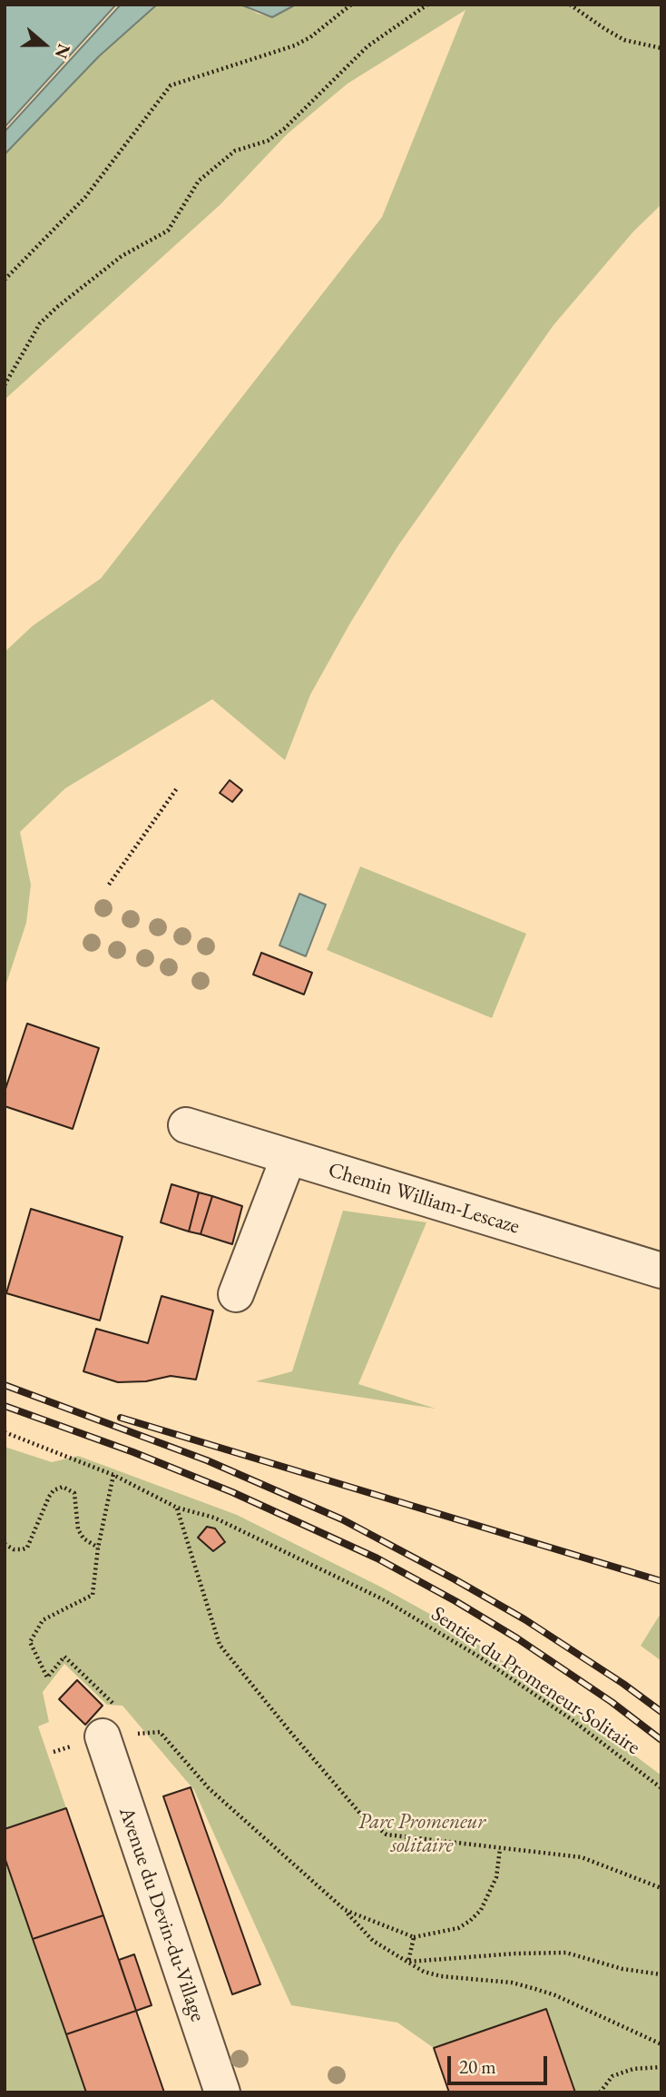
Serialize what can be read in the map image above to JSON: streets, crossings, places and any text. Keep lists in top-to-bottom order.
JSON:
{
  "streets": {
    "street": ["Chemin William-Lescaze", "Avenue du Devin-du-Village"],
    "path": ["Sentier du Promeneur-Solitaire"]
  },
  "parks": ["Parc Promeneur solitaire"],
  "scale_bar": "20 m",
  "north": "right"
}
